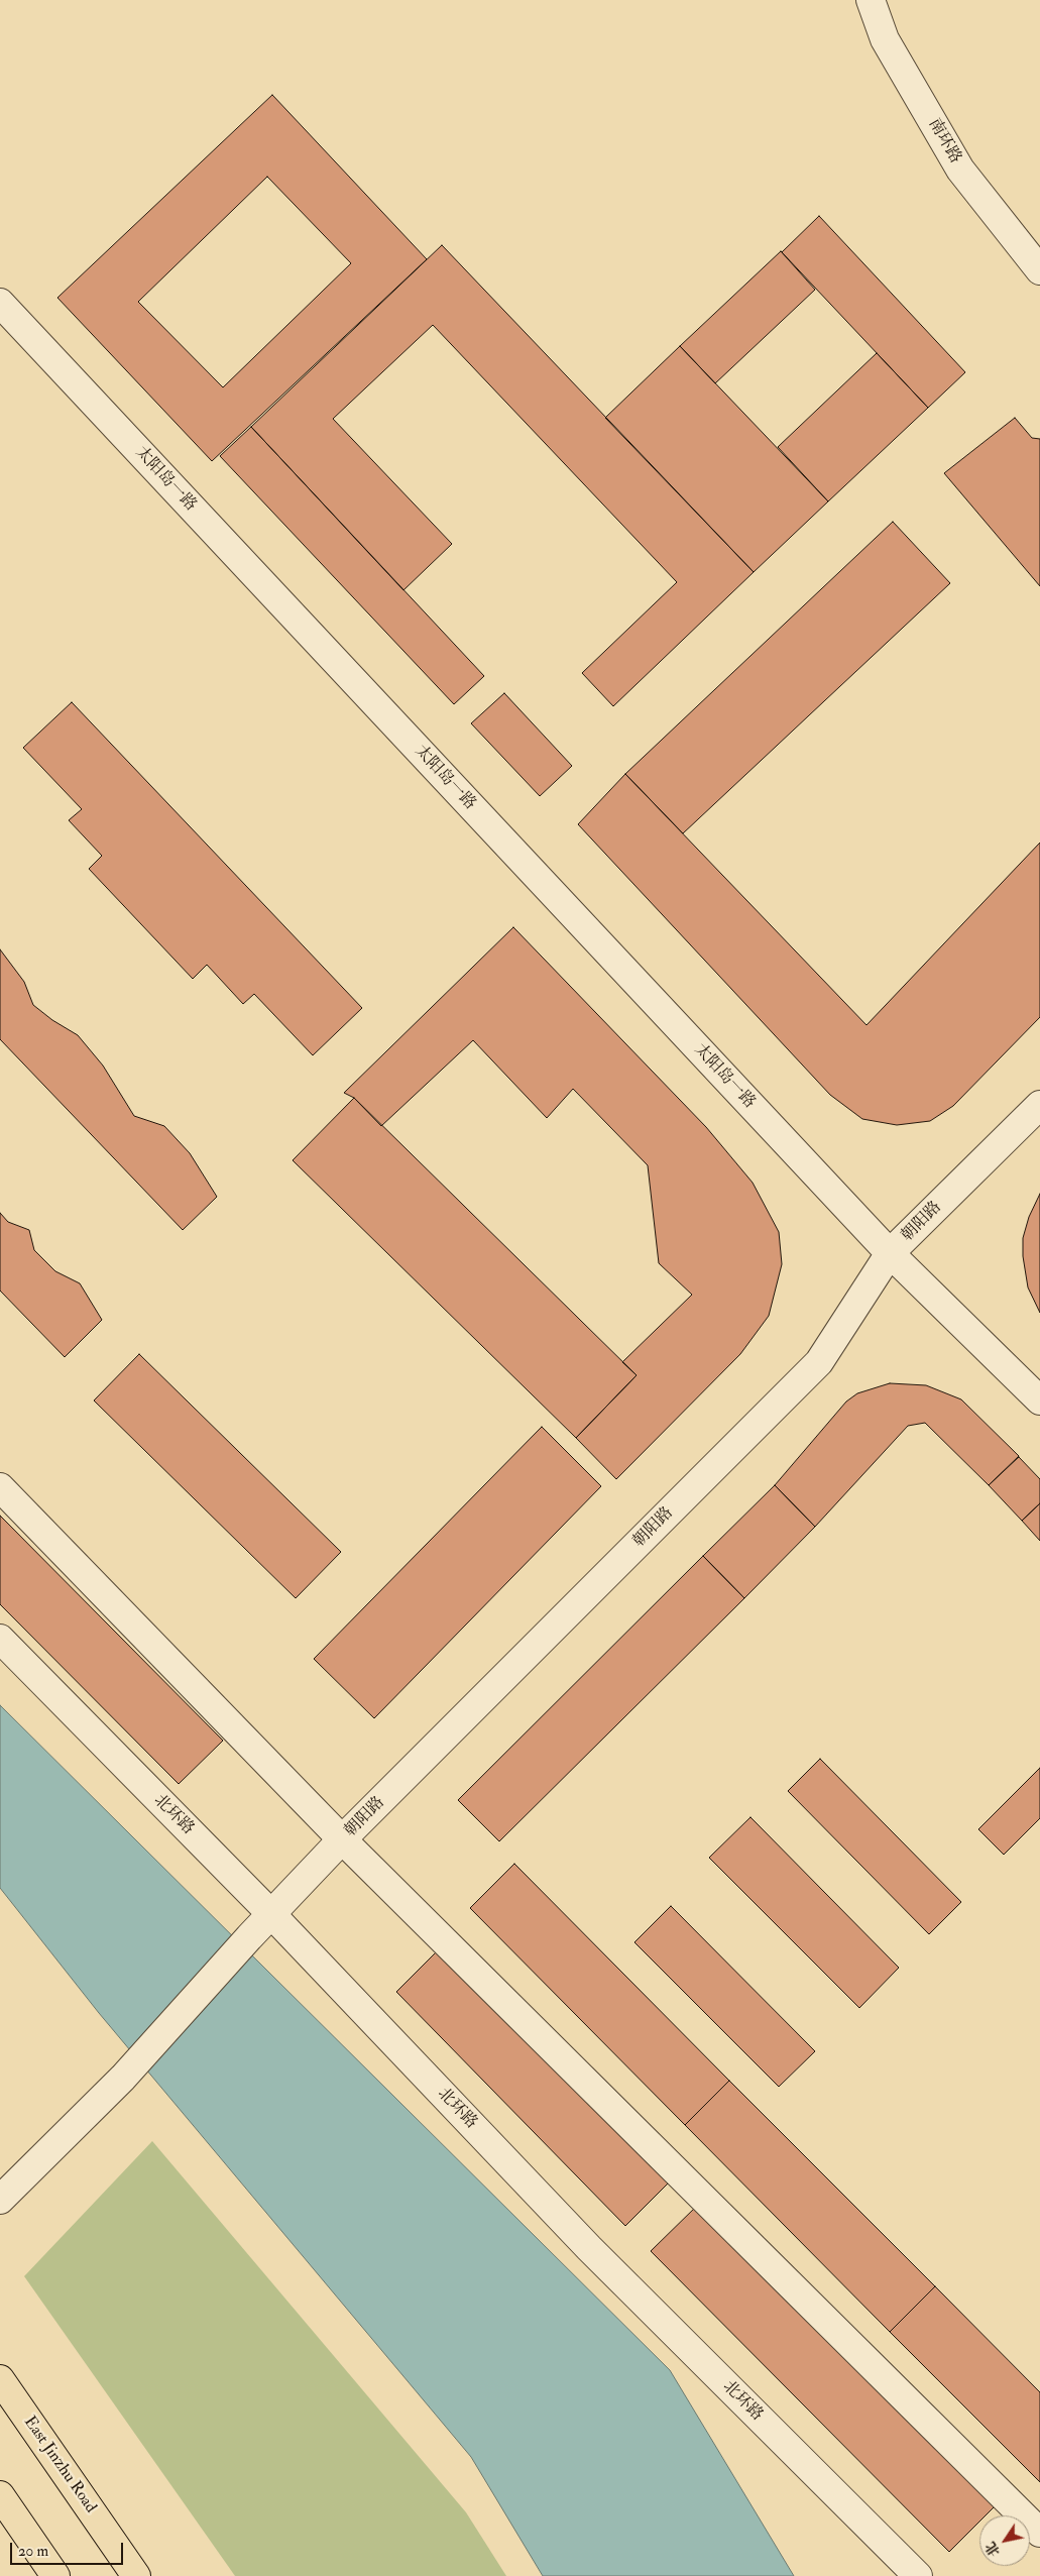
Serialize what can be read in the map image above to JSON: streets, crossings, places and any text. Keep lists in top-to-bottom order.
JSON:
{
  "streets": {
    "highway": ["East Jinzhu Road"],
    "street": [
      "南环路",
      "太阳岛一路",
      "朝阳路",
      "北环路"
    ]
  },
  "crossings": [
    ["太阳岛一路", "朝阳路"],
    ["朝阳路", "北环路"]
  ],
  "scale_bar": "20 m",
  "north": "bottom left"
}
